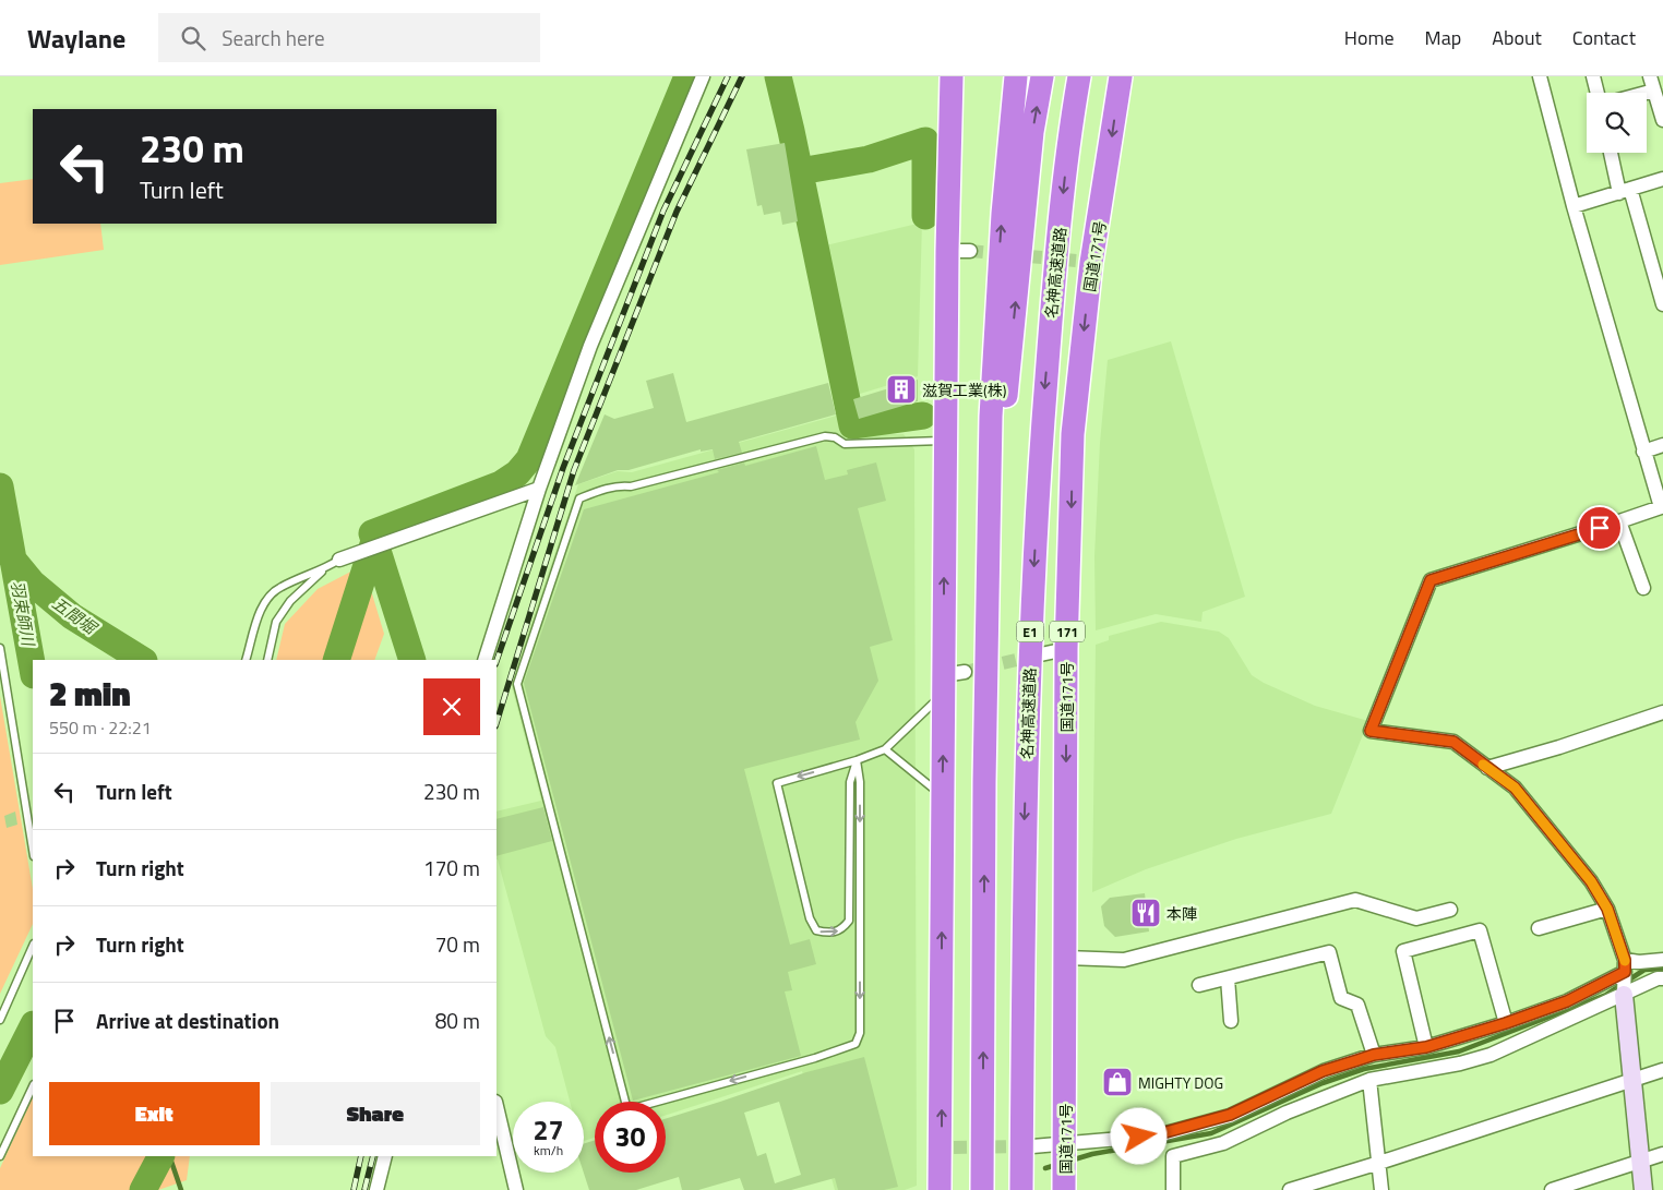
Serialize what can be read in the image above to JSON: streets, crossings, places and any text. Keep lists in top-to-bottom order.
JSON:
{
  "streets": {
    "highway": [
      "国道171号",
      "名神高速道路",
      "E1",
      "171"
    ]
  },
  "water": ["羽束師川", "五間堀"],
  "places": {
    "building": ["滋賀工業(株)"],
    "restaurant": ["本陣"],
    "shop": ["MIGHTY DOG"]
  },
  "page": {
    "header": "Waylane",
    "search": "Search here",
    "nav": [
      "Home",
      "Map",
      "About",
      "Contact"
    ],
    "turn": ["230 m", "Turn left"],
    "heading": ["2 min", "550 m · 22:21"],
    "list": [
      {
        "name": "Turn left",
        "value": "230 m"
      },
      {
        "name": "Turn right",
        "value": "170 m"
      },
      {
        "name": "Turn right",
        "value": "70 m"
      },
      {
        "name": "Arrive at destination",
        "value": "80 m"
      }
    ],
    "buttons": ["Exit", "Share"],
    "speed": "27 km/h",
    "limit": "30"
  }
}
